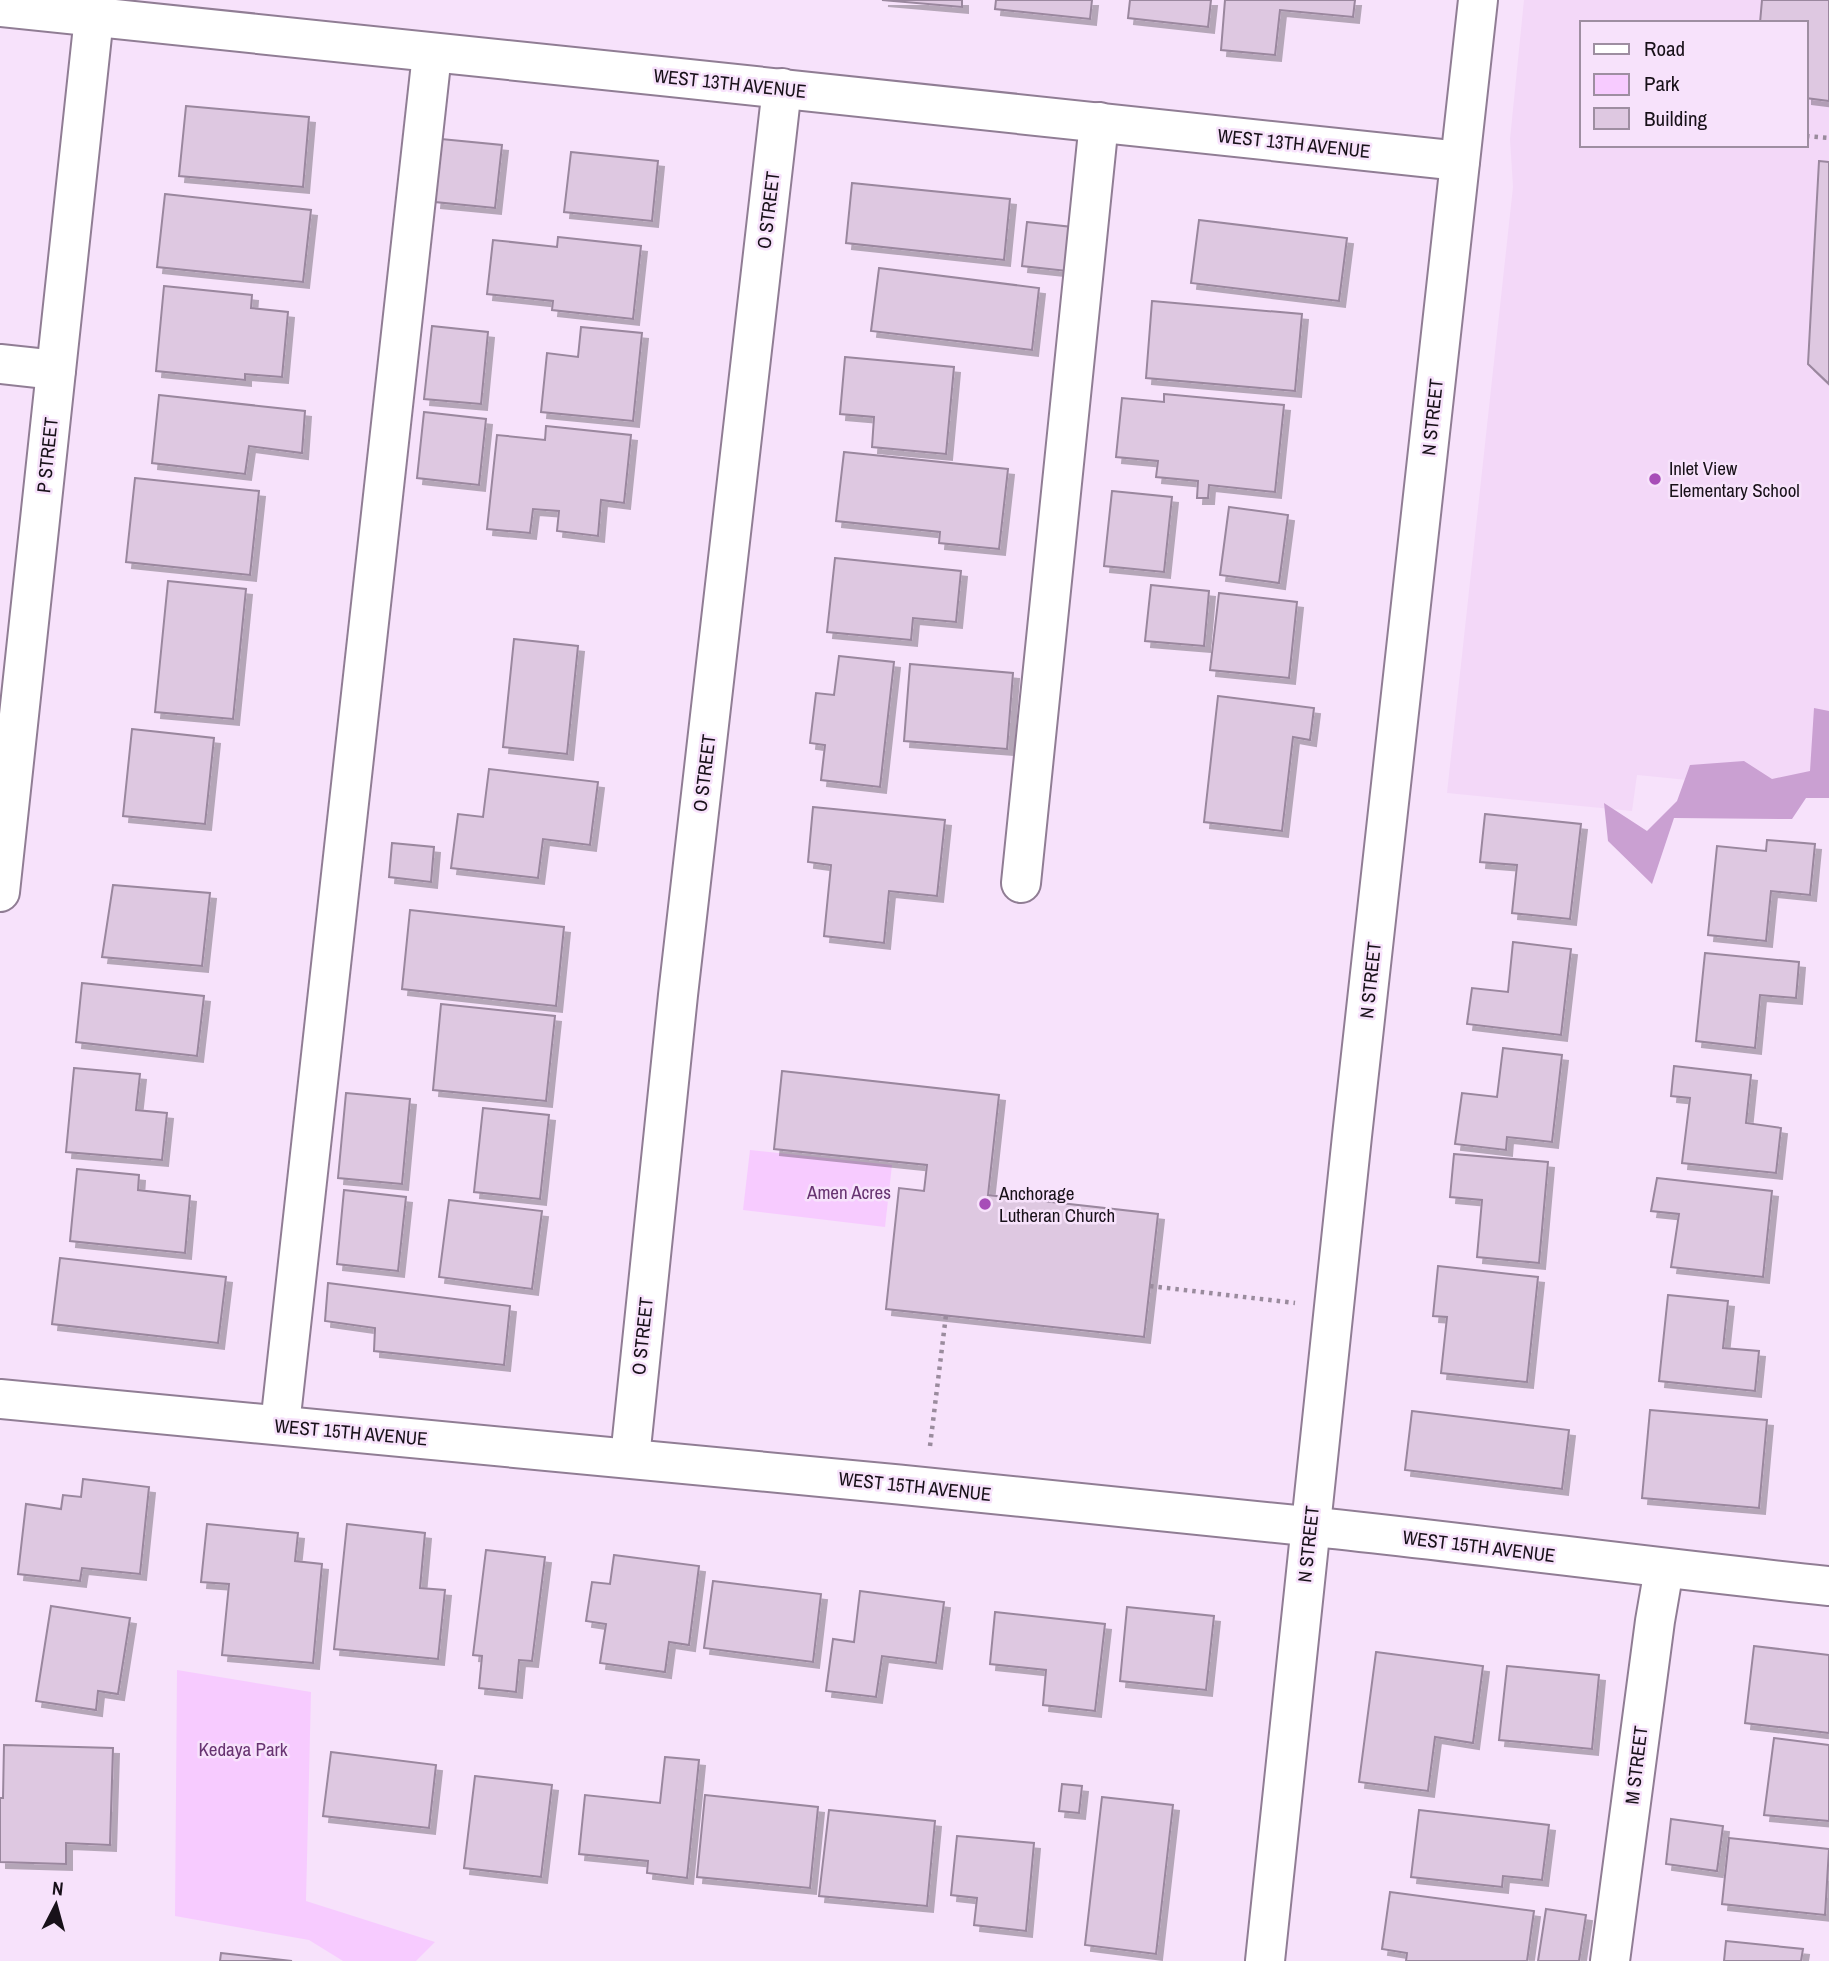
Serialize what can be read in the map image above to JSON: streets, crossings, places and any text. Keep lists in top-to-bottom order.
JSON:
{
  "streets": {
    "street": [
      "WEST 13TH AVENUE",
      "O STREET",
      "N STREET",
      "P STREET",
      "WEST 15TH AVENUE",
      "M STREET"
    ]
  },
  "crossings": [
    ["WEST 13TH AVENUE", "O STREET"],
    ["WEST 13TH AVENUE", "N STREET"],
    ["WEST 13TH AVENUE", "P STREET"],
    ["O STREET", "WEST 15TH AVENUE"],
    ["N STREET", "WEST 15TH AVENUE"],
    ["WEST 15TH AVENUE", "M STREET"]
  ],
  "parks": ["Amen Acres", "Kedaya Park"],
  "places": ["Inlet View Elementary School", "Anchorage Lutheran Church"],
  "legend": ["Road", "Park", "Building"],
  "north": "top"
}
